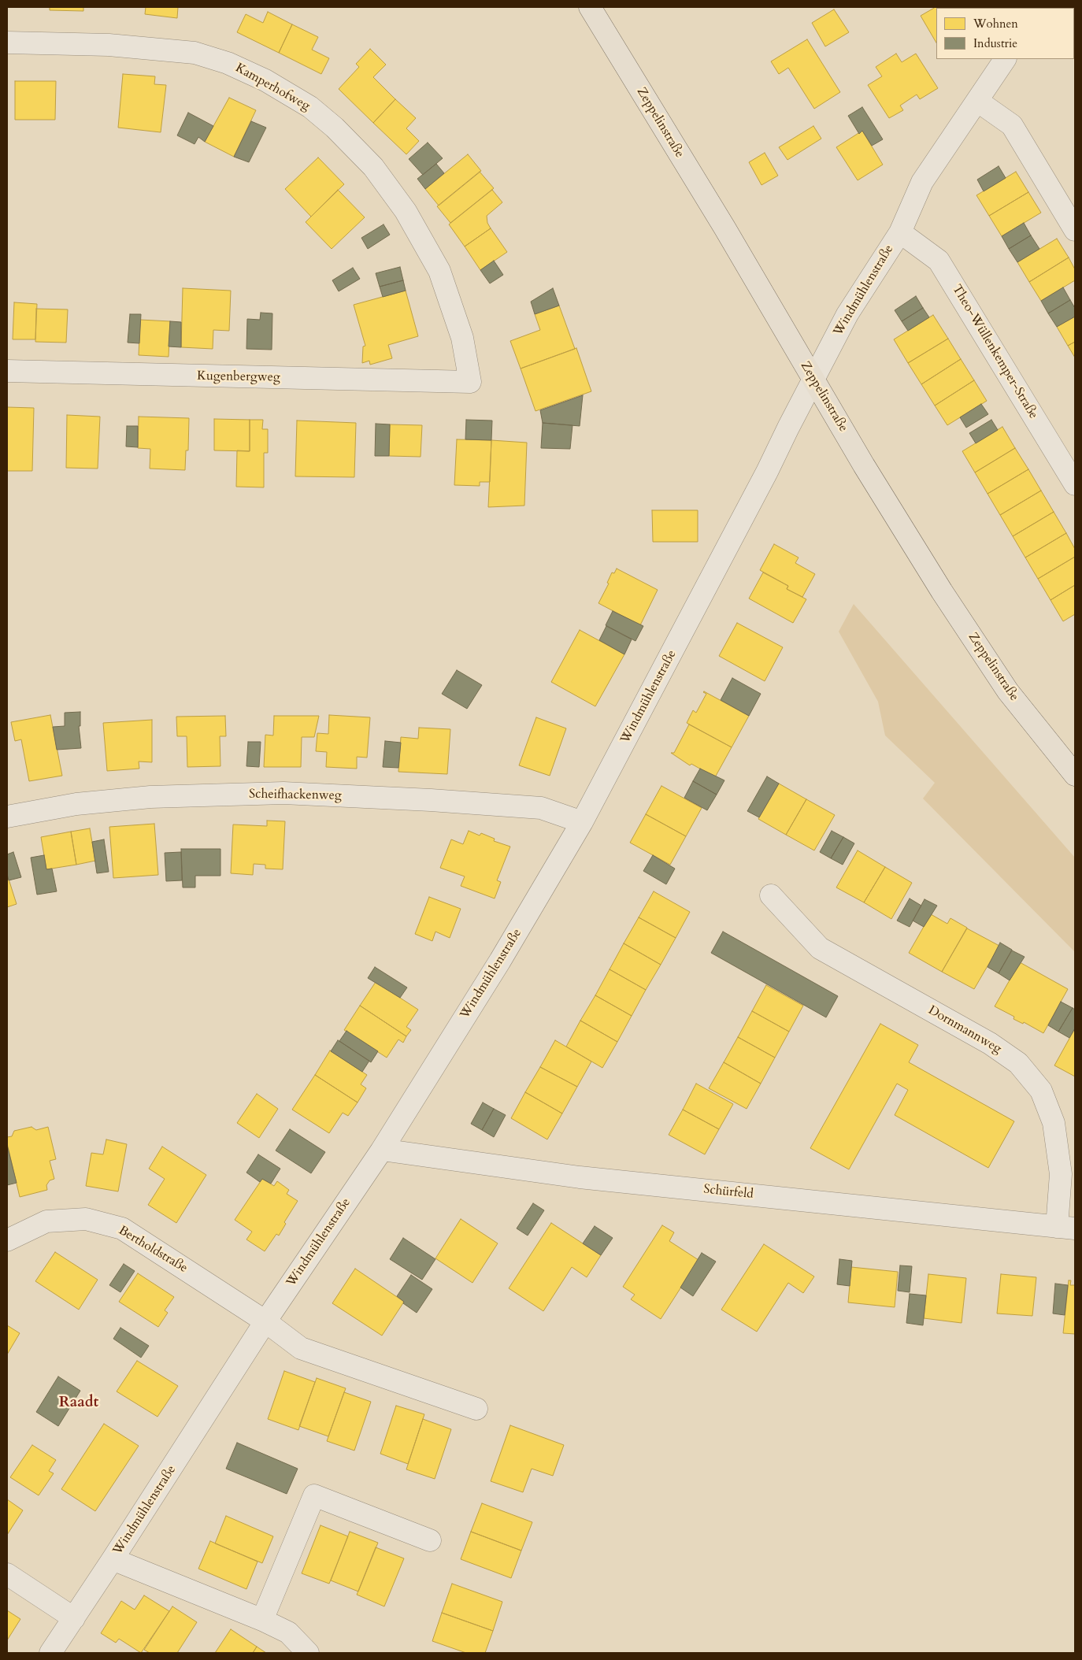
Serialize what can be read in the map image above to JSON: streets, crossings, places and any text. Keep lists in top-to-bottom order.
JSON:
{
  "streets": {
    "main road": ["Zeppelinstraße"],
    "street": [
      "Kamperhofweg",
      "Windmühlenstraße",
      "Theo-Wüllenkemper-Straße",
      "Kugenbergweg",
      "Scheifhackenweg",
      "Dornmannweg",
      "Schürfeld",
      "Bertholdstraße"
    ]
  },
  "crossings": [
    ["Kamperhofweg", "Kugenbergweg"],
    ["Zeppelinstraße", "Windmühlenstraße"],
    ["Windmühlenstraße", "Theo-Wüllenkemper-Straße"],
    ["Windmühlenstraße", "Scheifhackenweg"],
    ["Windmühlenstraße", "Schürfeld"],
    ["Windmühlenstraße", "Bertholdstraße"],
    ["Dornmannweg", "Schürfeld"]
  ],
  "districts": ["Raadt"],
  "legend": ["Wohnen", "Industrie"]
}
